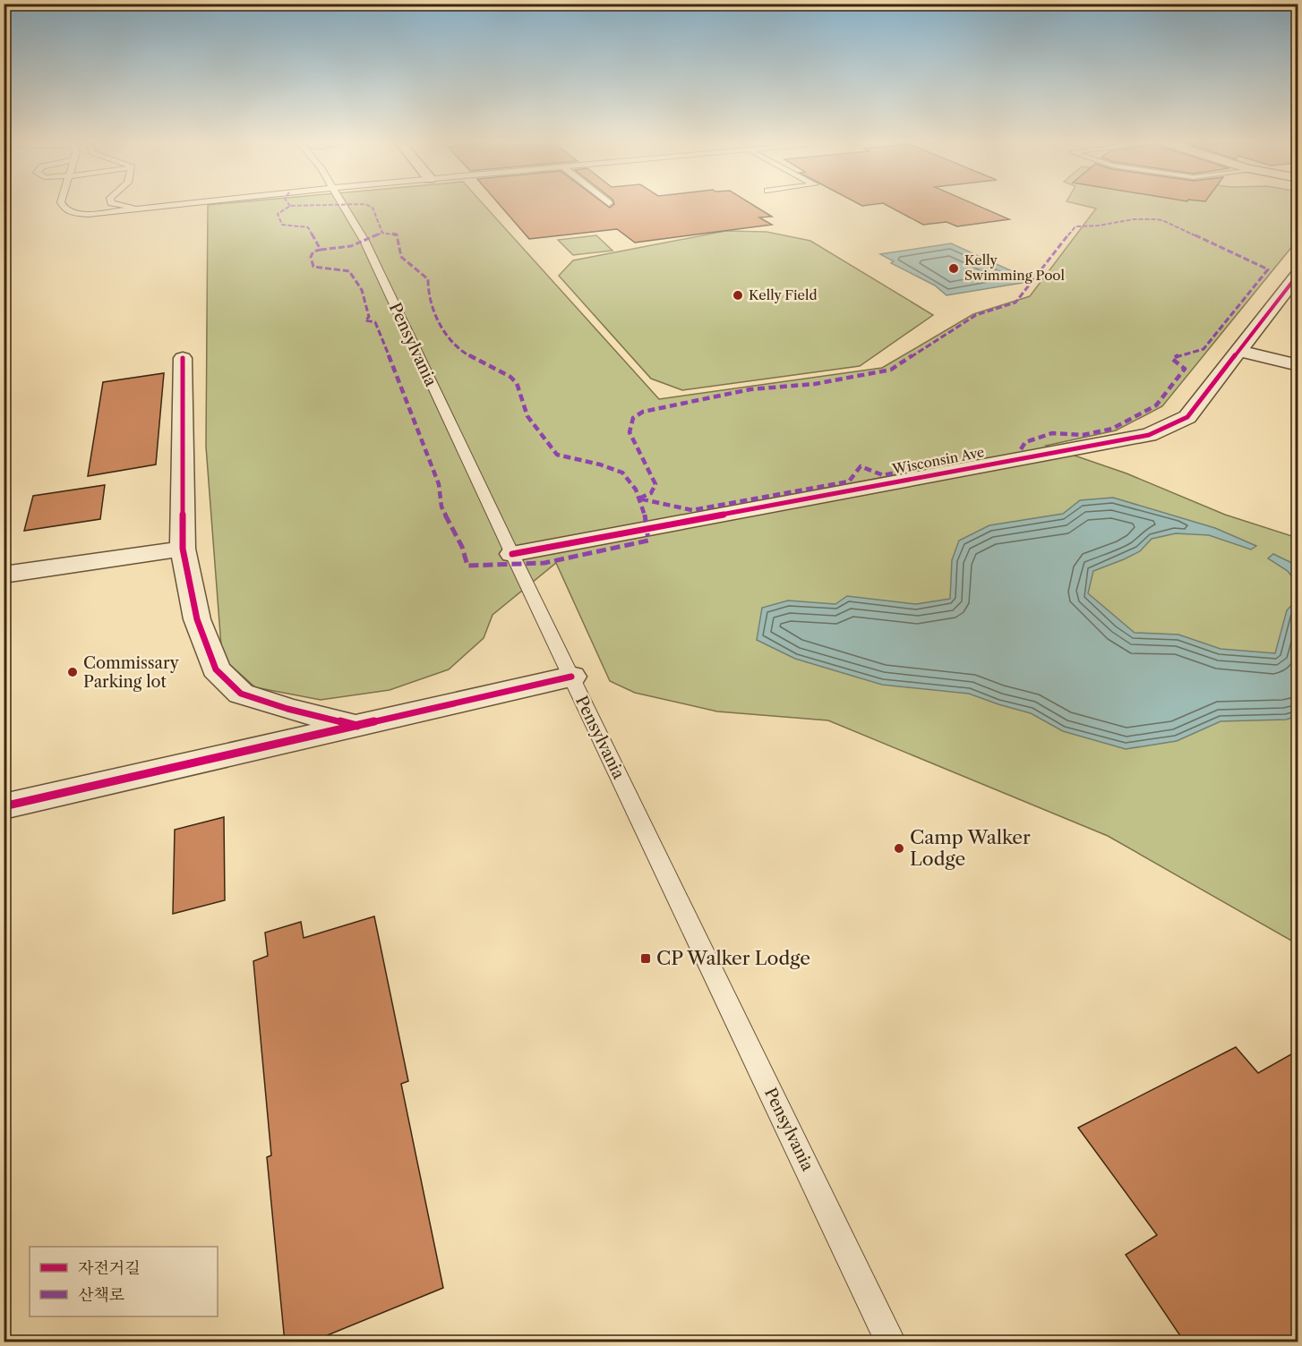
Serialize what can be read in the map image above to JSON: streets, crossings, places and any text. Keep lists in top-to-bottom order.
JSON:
{
  "streets": {
    "street": ["Wisconsin Ave"],
    "lane": ["Pensylvania"]
  },
  "crossings": [
    ["Pensylvania", "Wisconsin Ave"]
  ],
  "places": {
    "other": [
      "Kelly Swimming Pool",
      "Kelly Field",
      "Commissary Parking lot",
      "Camp Walker Lodge"
    ],
    "transit": ["CP Walker Lodge"]
  },
  "legend": ["자전거길", "산책로"]
}
